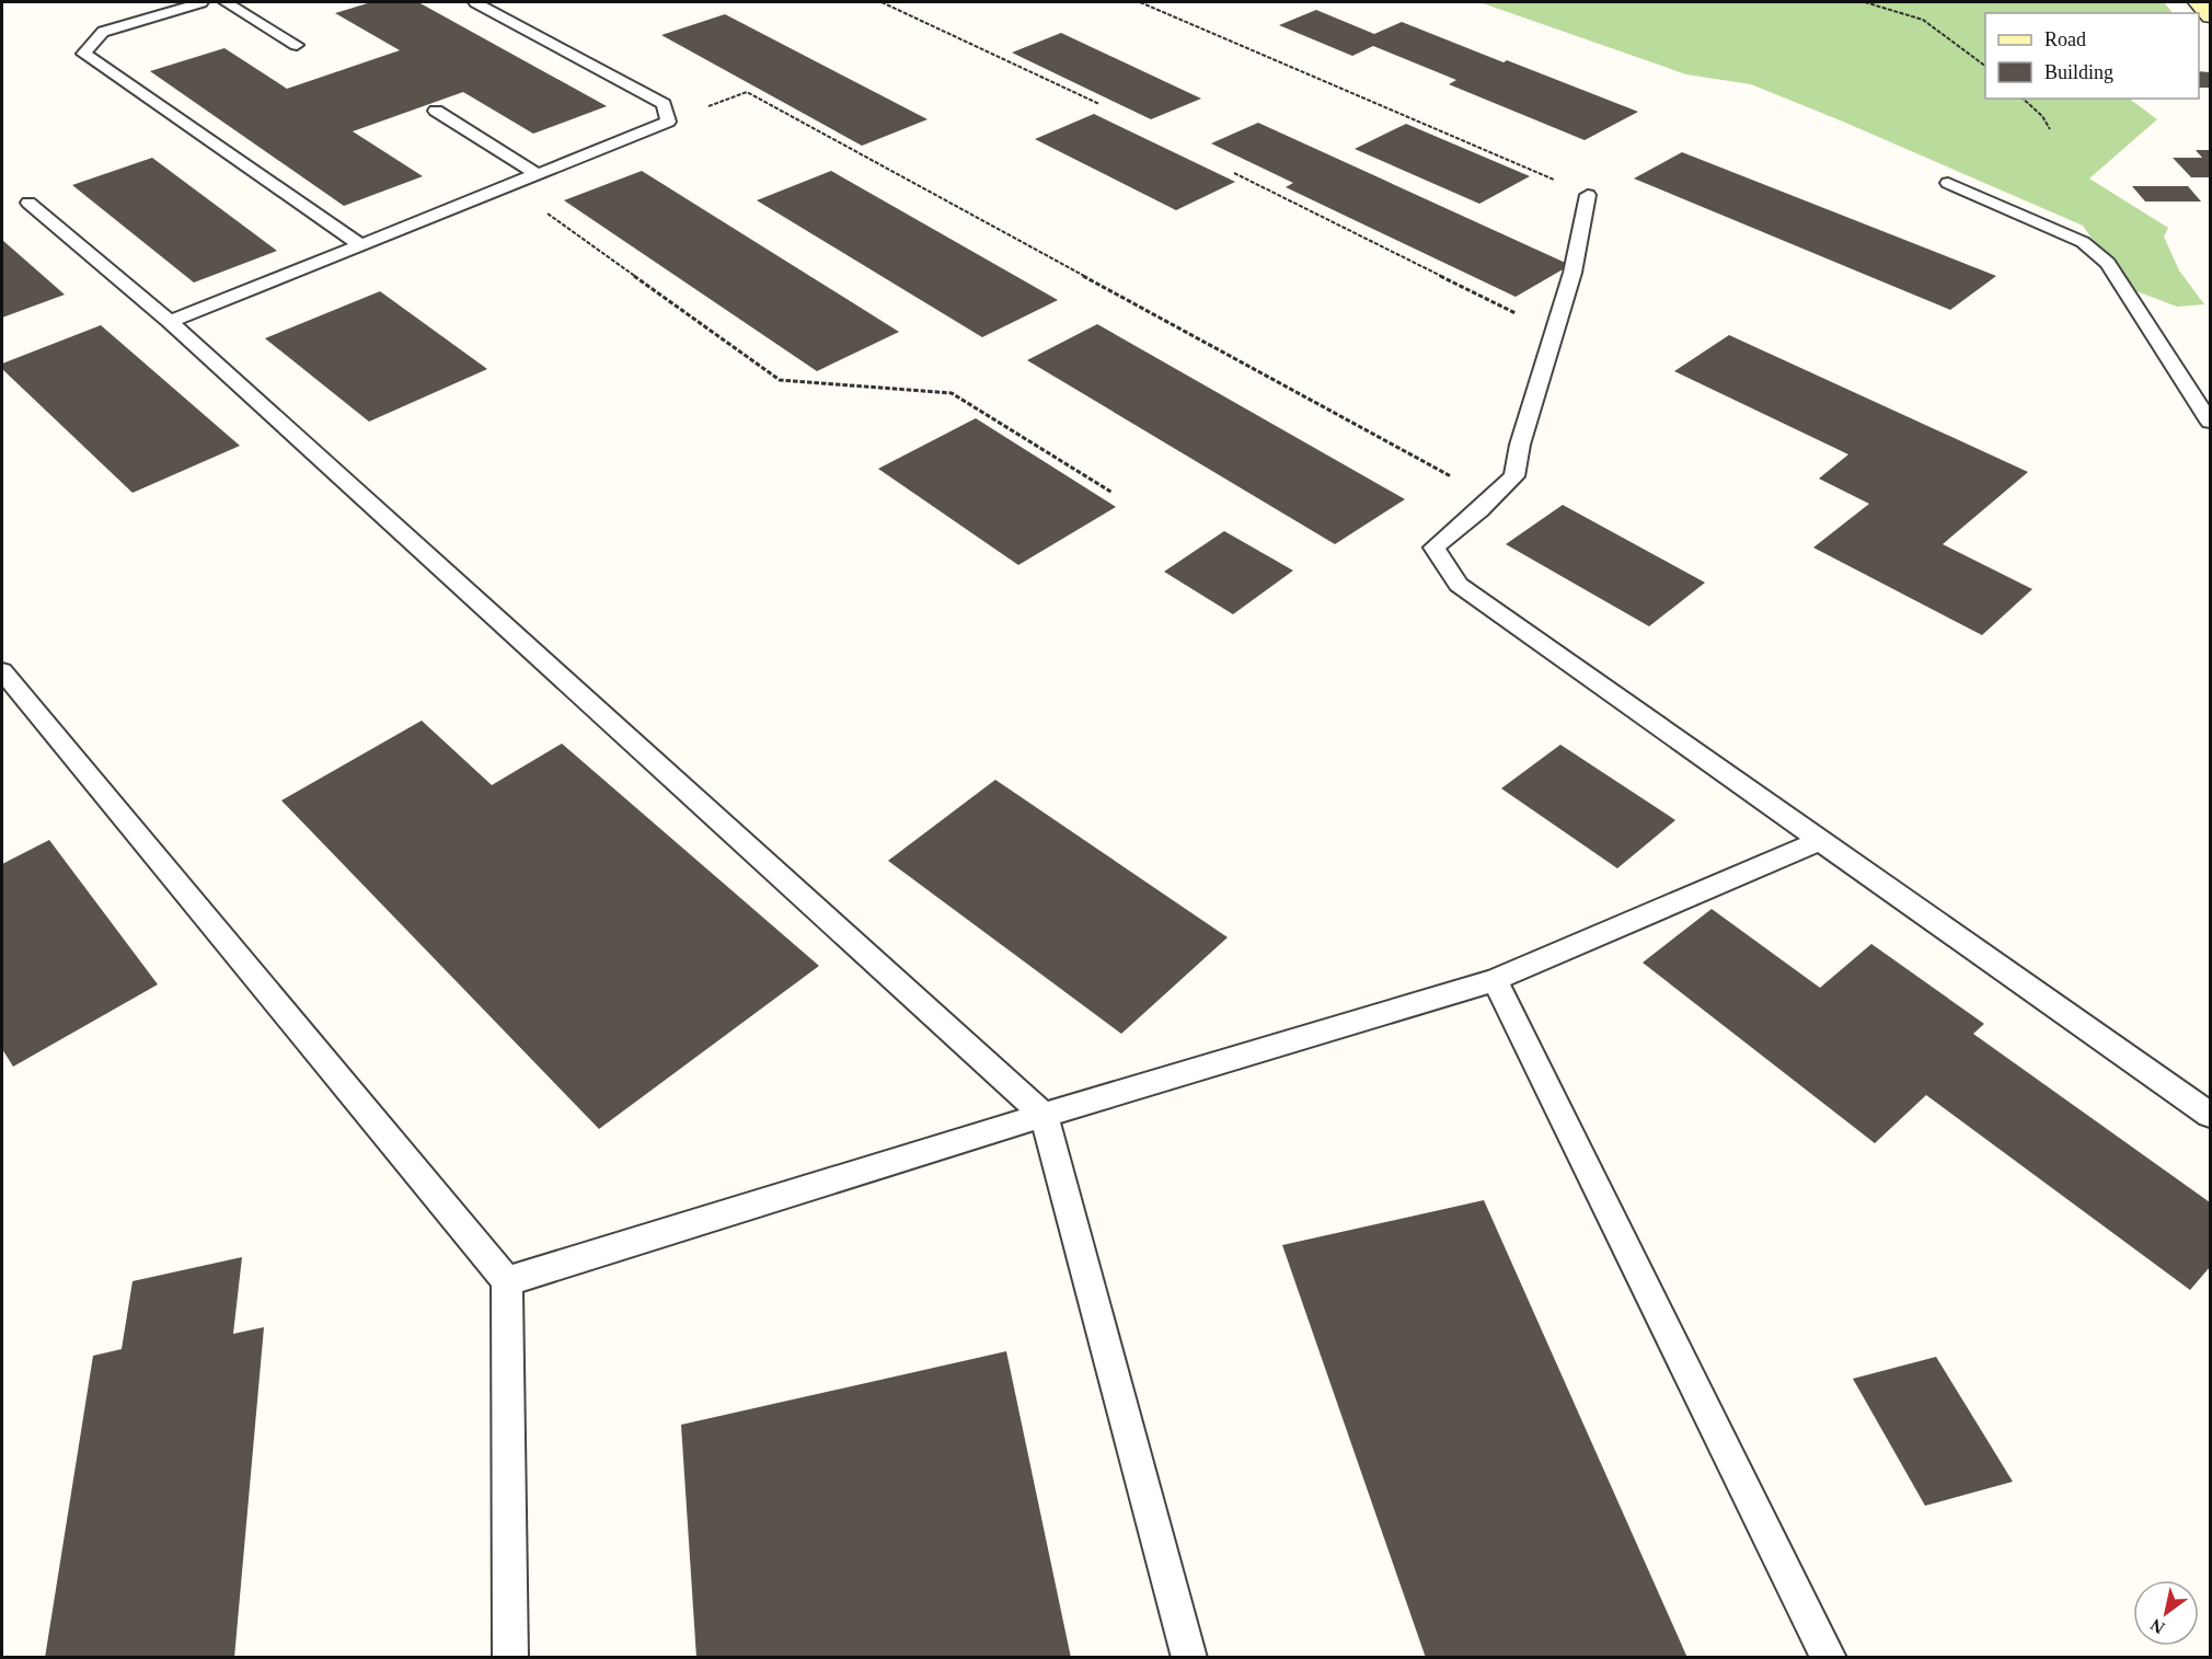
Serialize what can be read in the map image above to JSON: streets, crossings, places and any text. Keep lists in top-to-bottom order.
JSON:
{
  "legend": ["Road", "Building"],
  "north": "bottom left"
}
